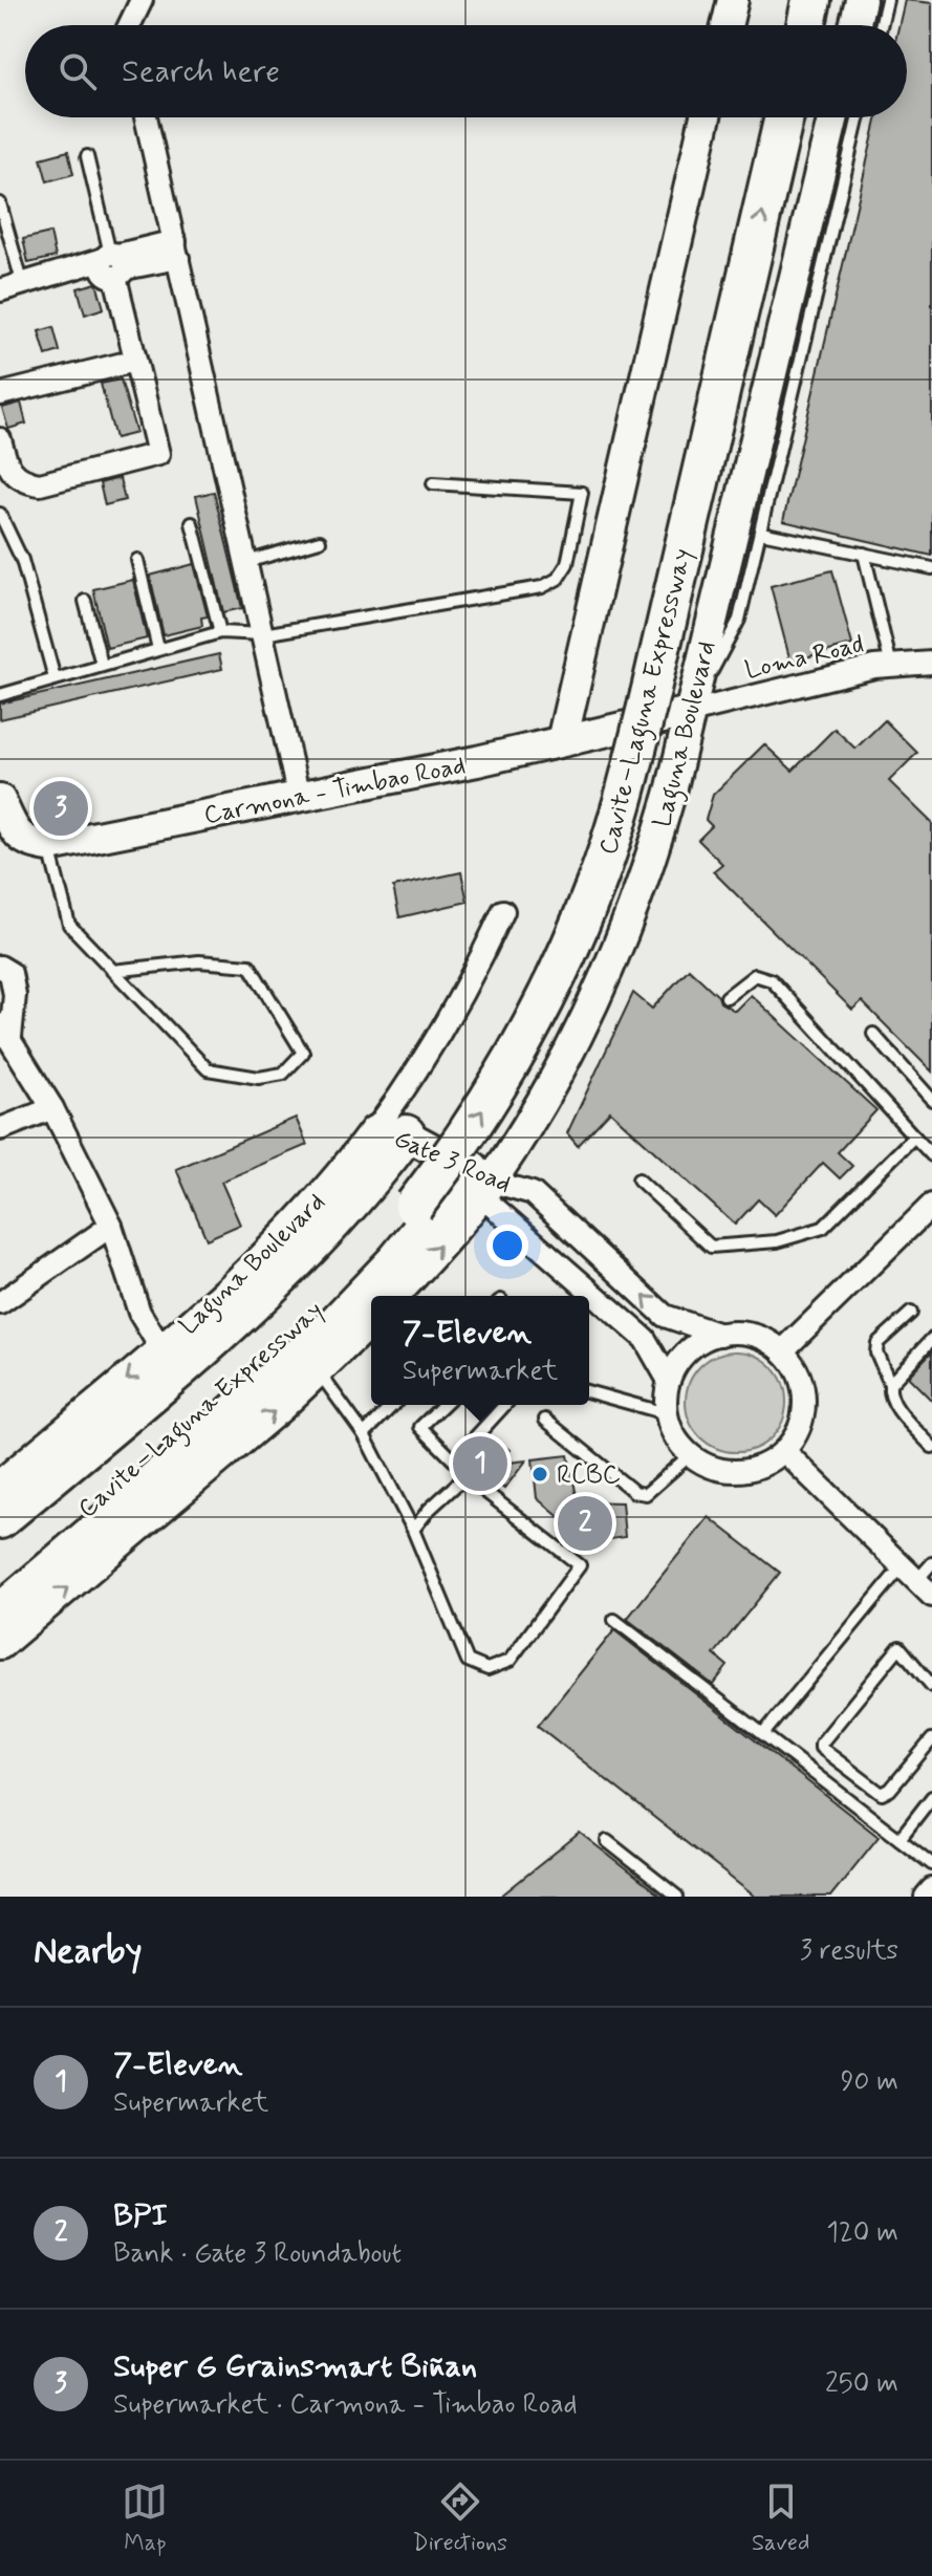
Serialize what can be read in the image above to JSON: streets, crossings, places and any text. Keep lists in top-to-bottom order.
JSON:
{
  "streets": {
    "highway": ["Cavite–Laguna Expressway"],
    "main road": ["Laguna Boulevard", "Carmona - Timbao Road", "Gate 3 Road"],
    "street": ["Loma Road"]
  },
  "crossings": [
    ["Loma Road", "Laguna Boulevard"],
    ["Loma Road", "Carmona - Timbao Road"],
    ["Laguna Boulevard", "Carmona - Timbao Road"],
    ["Laguna Boulevard", "Gate 3 Road"]
  ],
  "one_way": ["Gate 3 Road"],
  "places": ["RCBC"],
  "page": {
    "search": "Search here",
    "pins": ["3", "1", "2"],
    "popup": ["7-Eleven", "Supermarket"],
    "heading": ["Nearby", "3 results"],
    "list": [
      {
        "mark": "1",
        "name": "7-Eleven",
        "note": "Supermarket",
        "value": "90 m"
      },
      {
        "mark": "2",
        "name": "BPI",
        "note": "Bank · Gate 3 Roundabout",
        "value": "120 m"
      },
      {
        "mark": "3",
        "name": "Super G Grainsmart Biñan",
        "note": "Supermarket · Carmona - Timbao Road",
        "value": "250 m"
      }
    ],
    "nav": ["Map", "Directions", "Saved"]
  }
}
